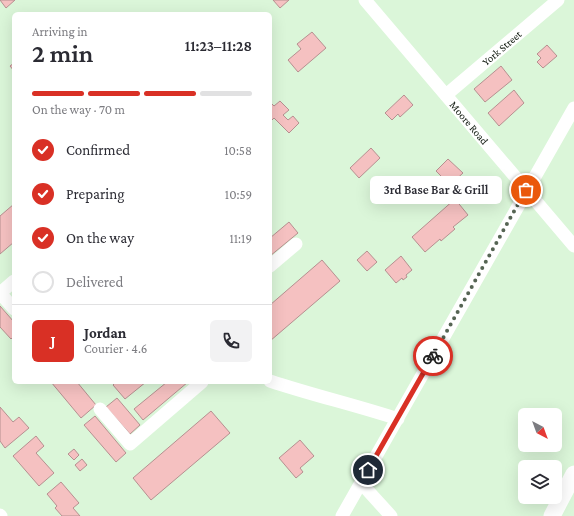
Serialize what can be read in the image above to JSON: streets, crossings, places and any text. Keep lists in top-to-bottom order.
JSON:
{
  "streets": {
    "street": ["York Street", "Moore Road"]
  },
  "crossings": [
    ["York Street", "Moore Road"]
  ],
  "places": ["3rd Base Bar & Grill"],
  "north": "bottom right",
  "page": {
    "heading": ["2 min", "Arriving in", "11:23–11:28"],
    "panel": ["Jordan", "Courier · 4.6"],
    "bar": "On the way · 70 m",
    "list": [
      ["Confirmed", "10:58"],
      ["Preparing", "10:59"],
      ["On the way", "11:19"],
      "Delivered"
    ],
    "bubble": "3rd Base Bar & Grill",
    "round": "J"
  }
}
